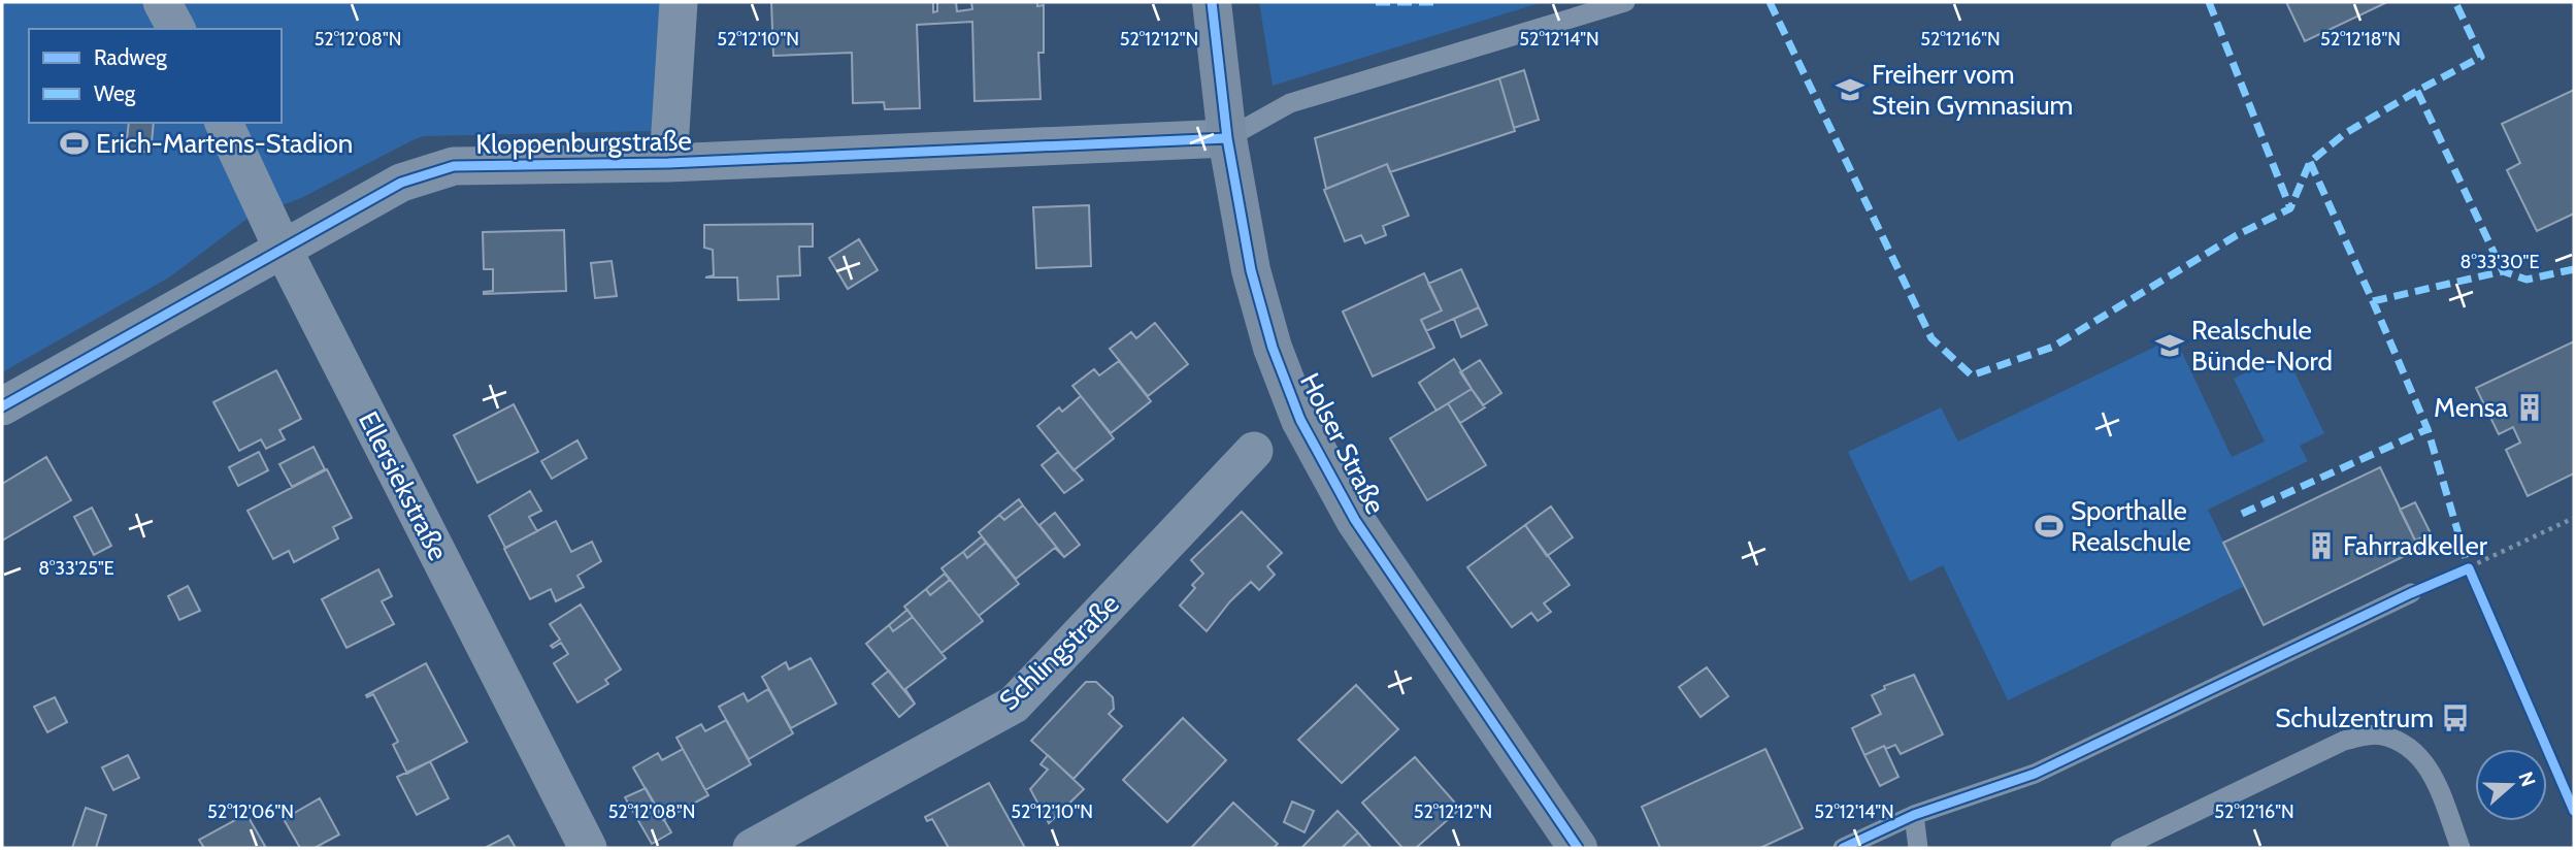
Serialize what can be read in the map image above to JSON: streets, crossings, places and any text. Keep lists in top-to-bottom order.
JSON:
{
  "streets": {
    "main road": ["Holser Straße"],
    "street": ["Kloppenburgstraße", "Ellersiekstraße", "Schlingstraße"]
  },
  "crossings": [
    ["Kloppenburgstraße", "Holser Straße"],
    ["Kloppenburgstraße", "Ellersiekstraße"]
  ],
  "places": {
    "school or university": ["Freiherr vom Stein Gymnasium", "Realschule Bünde-Nord"],
    "sports": ["Erich-Martens-Stadion", "Sporthalle Realschule"],
    "building": ["Mensa", "Fahrradkeller"],
    "bus stop": ["Schulzentrum"]
  },
  "legend": ["Radweg", "Weg"],
  "north": "right",
  "coordinates": [
    "52°12'08\"N",
    "52°12'12\"N",
    "52°12'14\"N",
    "52°12'10\"N",
    "52°12'16\"N",
    "52°12'18\"N",
    "8°33'30\"E",
    "8°33'25\"E",
    "52°12'06\"N"
  ]
}
